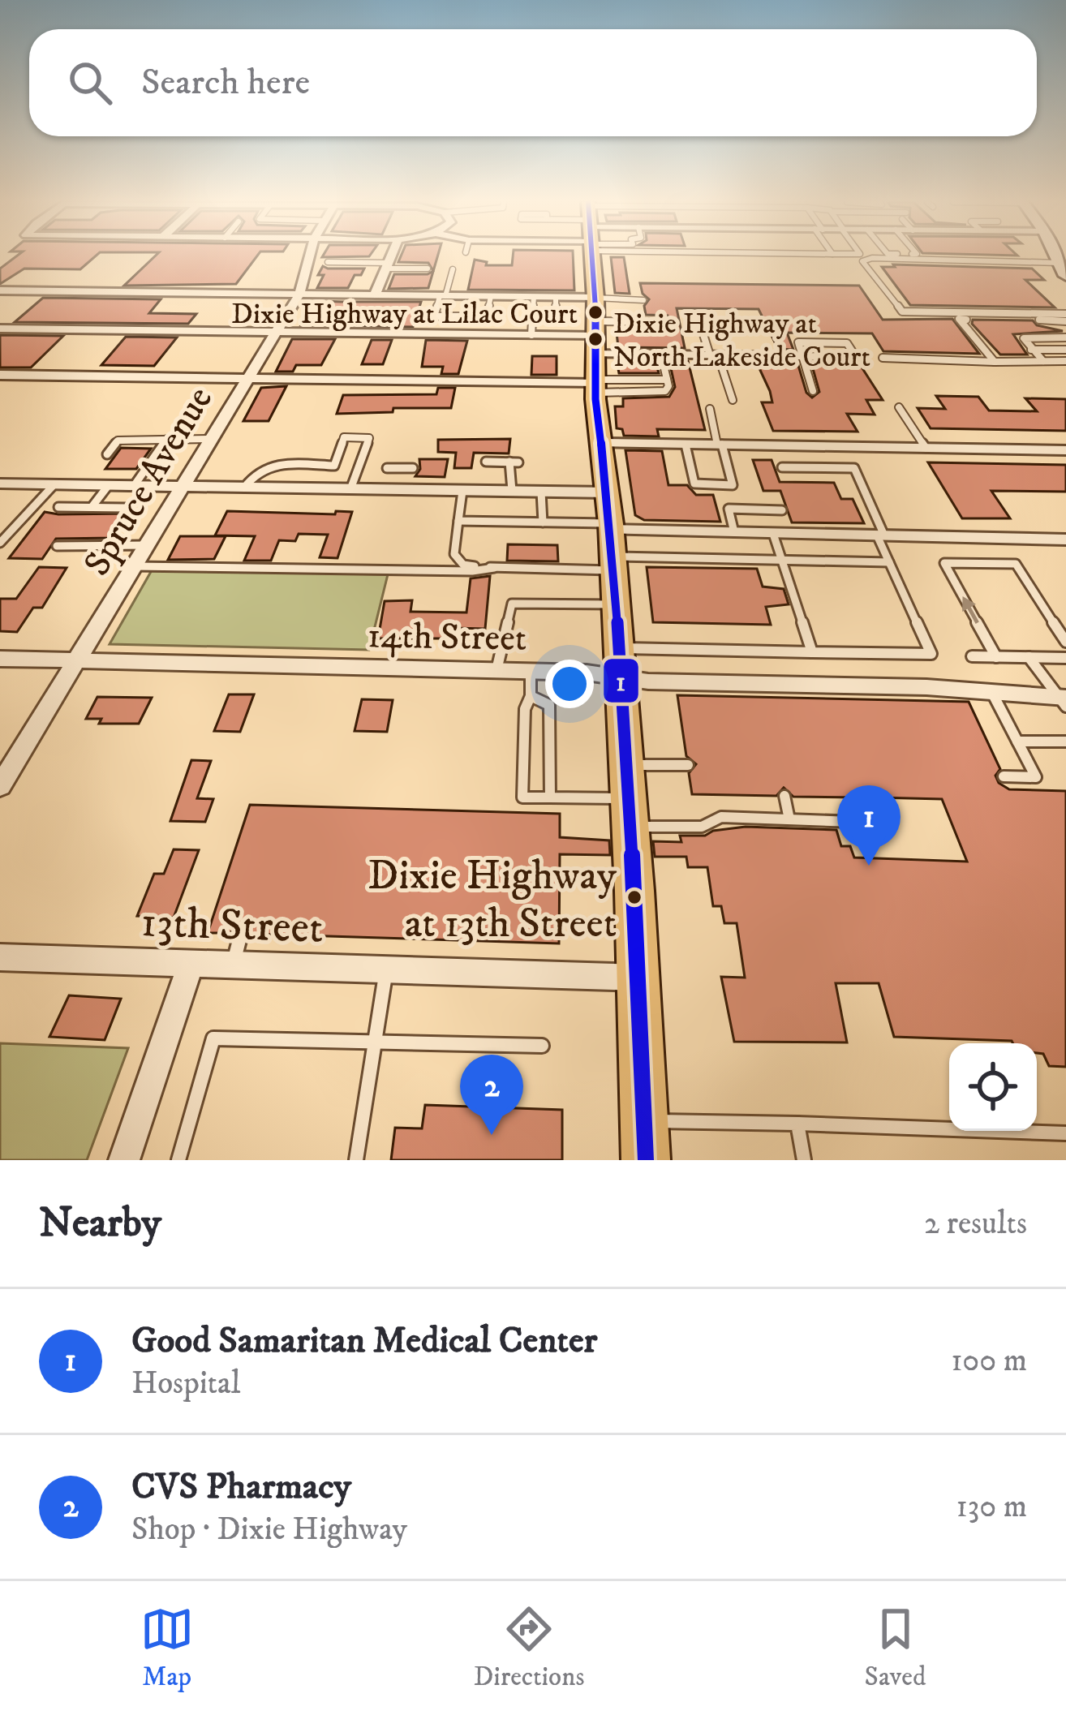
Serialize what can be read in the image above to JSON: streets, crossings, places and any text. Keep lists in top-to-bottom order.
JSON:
{
  "streets": {
    "street": ["Spruce Avenue", "14th Street", "13th Street"]
  },
  "crossings": [
    ["Spruce Avenue", "14th Street"]
  ],
  "places": ["Dixie Highway at Lilac Court", "Dixie Highway at North Lakeside Court", "Dixie Highway at 13th Street"],
  "lines": ["transit line 1"],
  "page": {
    "search": "Search here",
    "pins": ["1", "2"],
    "heading": ["Nearby", "2 results"],
    "list": [
      {
        "mark": "1",
        "name": "Good Samaritan Medical Center",
        "note": "Hospital",
        "value": "100 m"
      },
      {
        "mark": "2",
        "name": "CVS Pharmacy",
        "note": "Shop · Dixie Highway",
        "value": "130 m"
      }
    ],
    "nav": ["Map", "Directions", "Saved"]
  }
}
